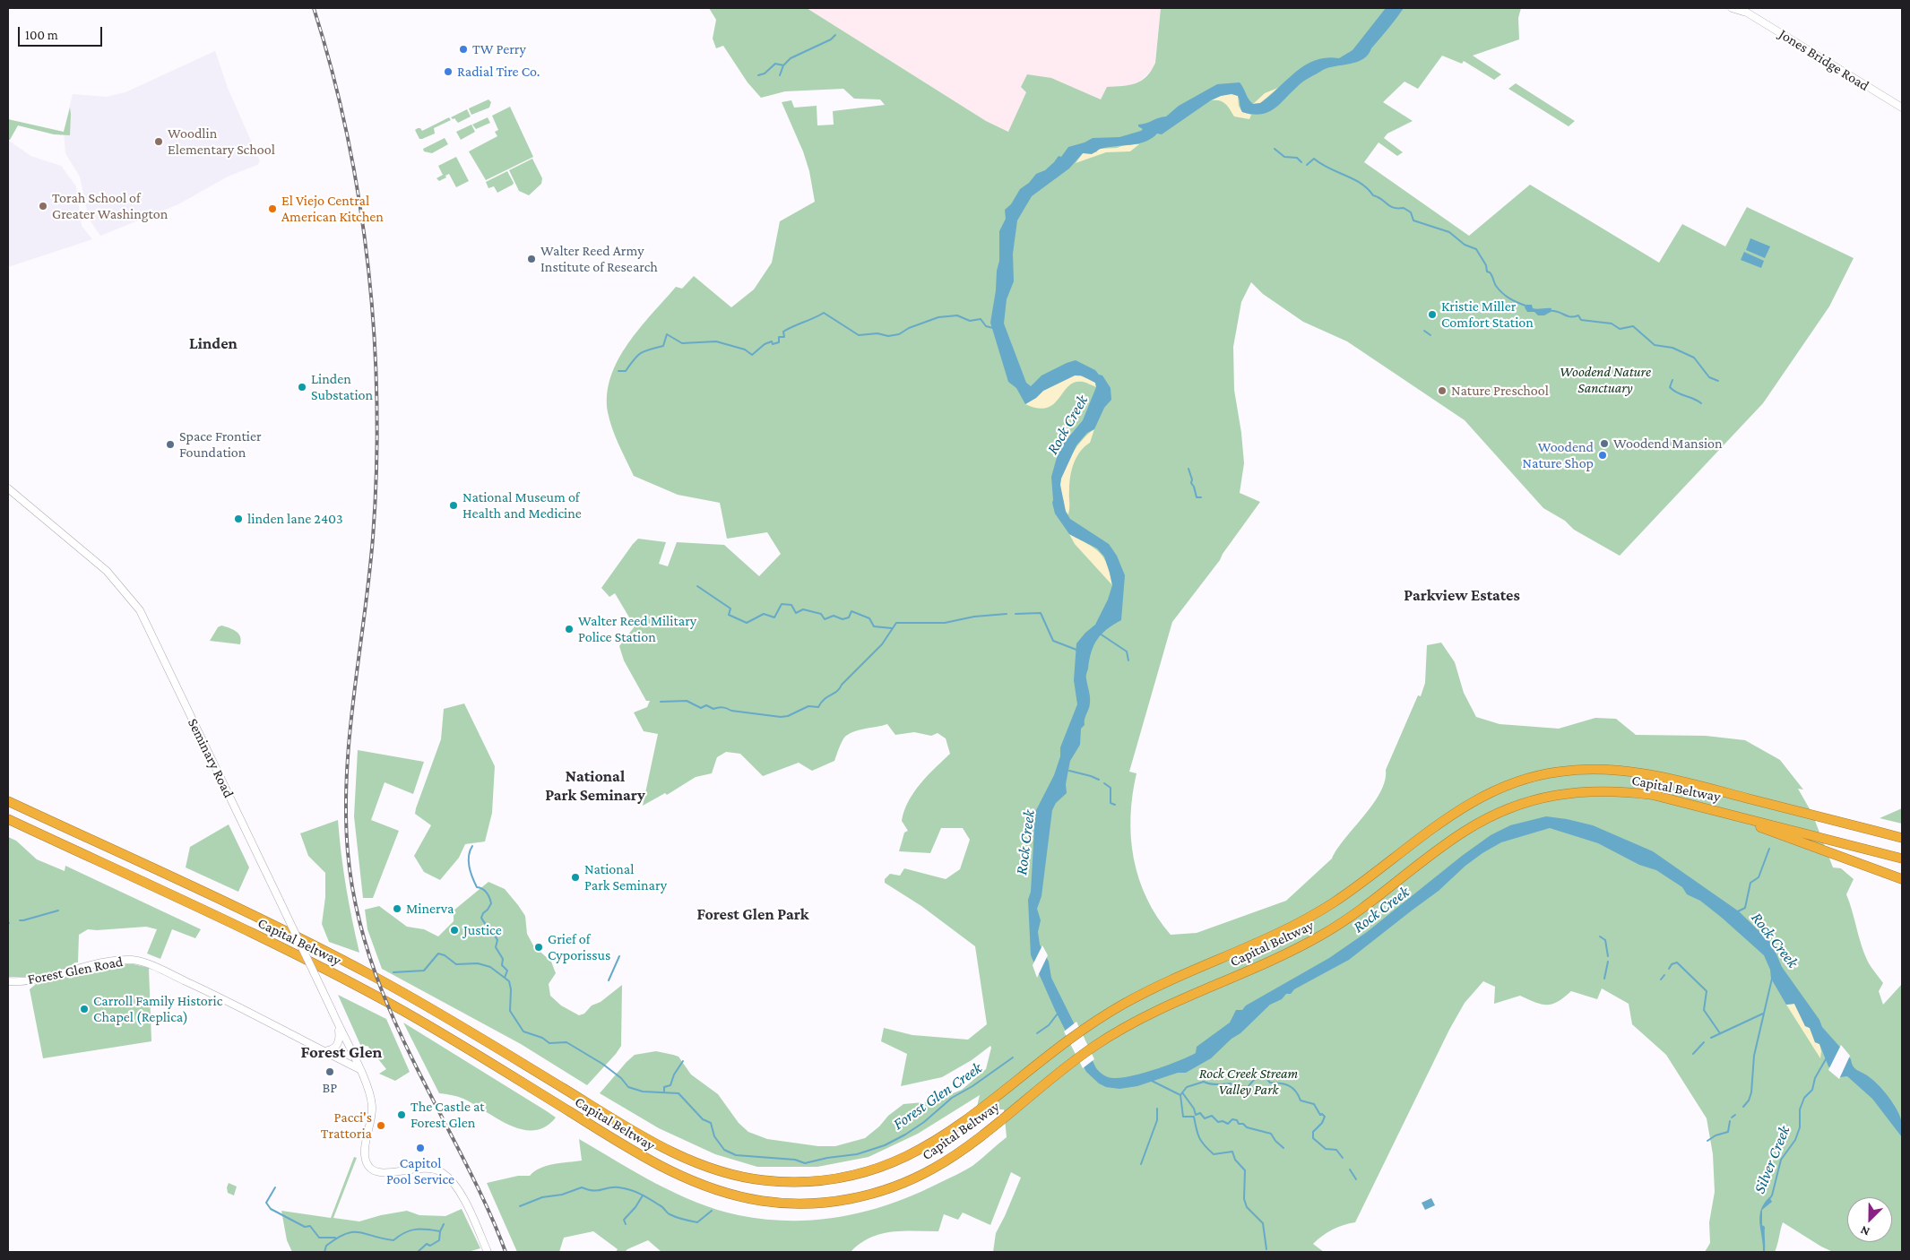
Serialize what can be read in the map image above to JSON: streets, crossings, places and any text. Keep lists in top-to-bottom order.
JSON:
{
  "streets": {
    "highway": ["Capital Beltway"],
    "main road": ["Jones Bridge Road", "Seminary Road", "Forest Glen Road"]
  },
  "crossings": [
    ["Seminary Road", "Forest Glen Road"]
  ],
  "districts": [
    "Linden",
    "Parkview Estates",
    "National Park Seminary",
    "Forest Glen Park",
    "Forest Glen"
  ],
  "water": ["Rock Creek", "Forest Glen Creek", "Silver Creek"],
  "parks": ["Woodend Nature Sanctuary", "Rock Creek Stream Valley Park"],
  "places": [
    "TW Perry",
    "Radial Tire Co.",
    "Woodlin Elementary School",
    "Torah School of Greater Washington",
    "El Viejo Central American Kitchen",
    "Walter Reed Army Institute of Research",
    "Kristie Miller Comfort Station",
    "Linden Substation",
    "Nature Preschool",
    "Woodend Mansion",
    "Space Frontier Foundation",
    "Woodend Nature Shop",
    "National Museum of Health and Medicine",
    "linden lane 2403",
    "Walter Reed Military Police Station",
    "National Park Seminary",
    "Minerva",
    "Justice",
    "Grief of Cyporissus",
    "Carroll Family Historic Chapel (Replica)",
    "BP",
    "The Castle at Forest Glen",
    "Pacci's Trattoria",
    "Capitol Pool Service"
  ],
  "scale_bar": "100 m",
  "north": "bottom left"
}
